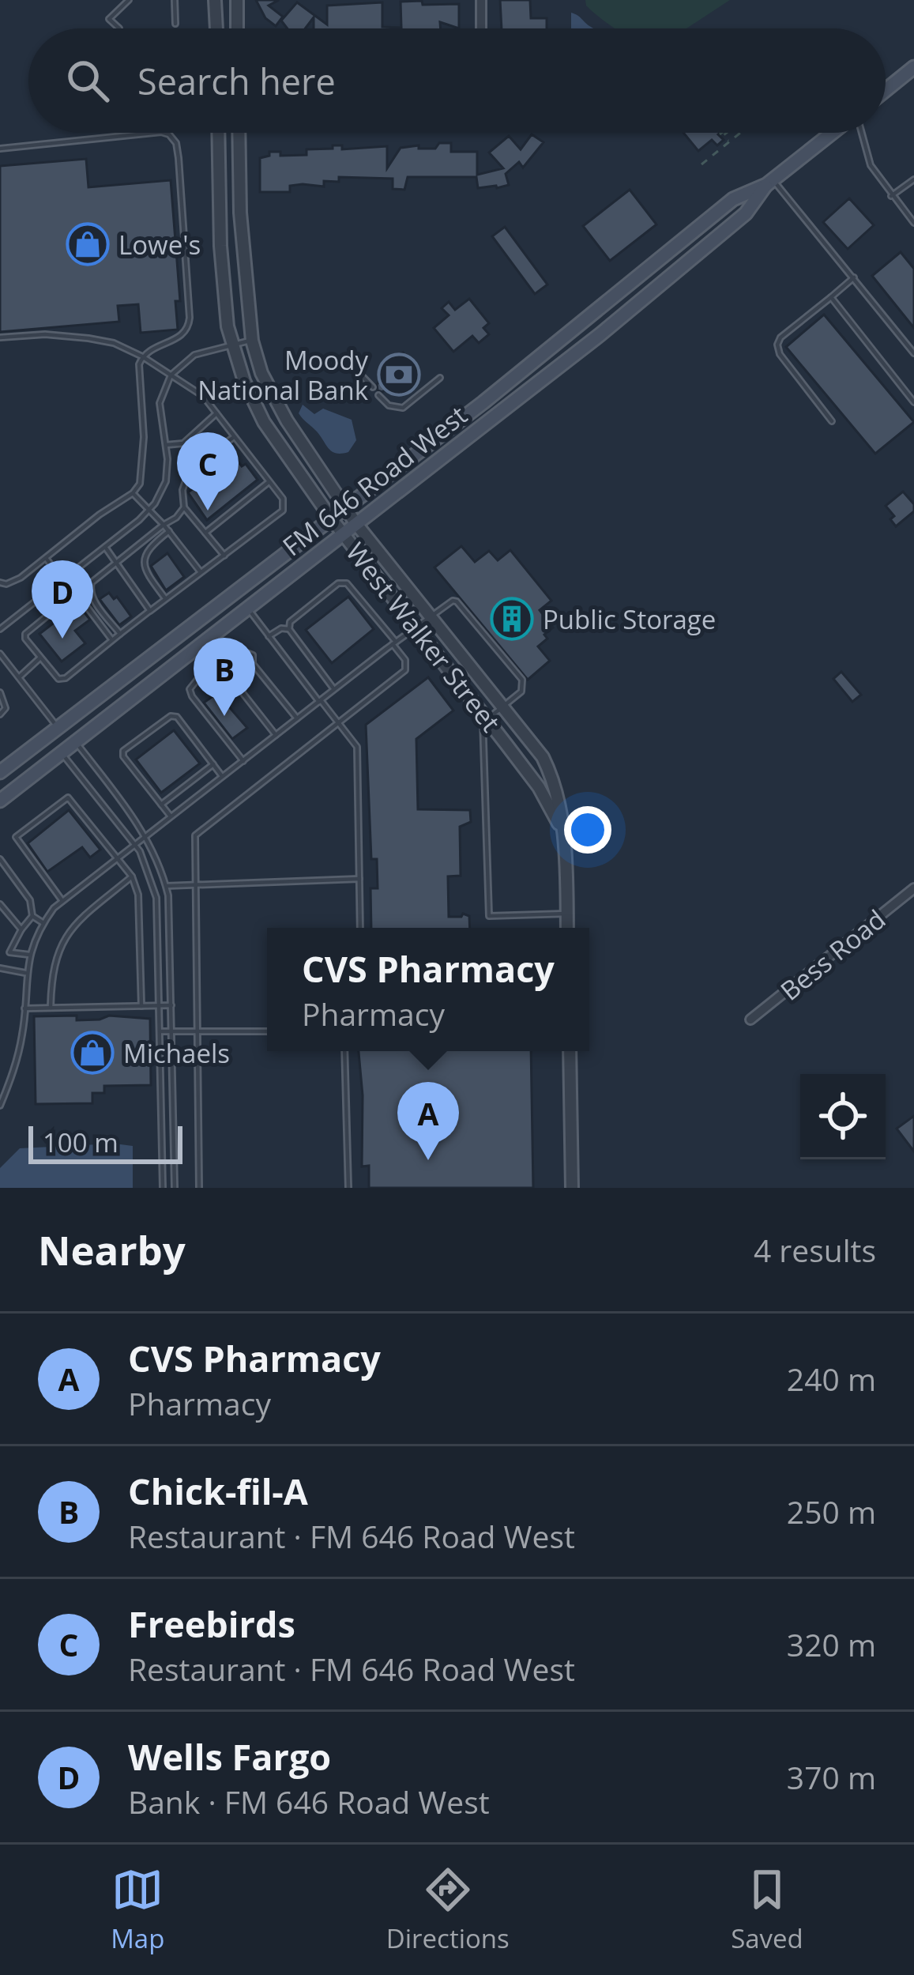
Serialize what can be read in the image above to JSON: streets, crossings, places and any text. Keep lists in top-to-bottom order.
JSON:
{
  "streets": {
    "main road": ["FM 646 Road West"],
    "street": ["West Walker Street", "Bess Road"]
  },
  "crossings": [
    ["FM 646 Road West", "West Walker Street"]
  ],
  "places": {
    "shop": ["Lowe's", "Michaels"],
    "bank": ["Moody National Bank"],
    "building": ["Public Storage"]
  },
  "scale_bar": "100 m",
  "page": {
    "search": "Search here",
    "pins": [
      "C",
      "D",
      "B",
      "A"
    ],
    "popup": ["CVS Pharmacy", "Pharmacy"],
    "scale": "100 m",
    "heading": ["Nearby", "4 results"],
    "list": [
      {
        "mark": "A",
        "name": "CVS Pharmacy",
        "note": "Pharmacy",
        "value": "240 m"
      },
      {
        "mark": "B",
        "name": "Chick-fil-A",
        "note": "Restaurant · FM 646 Road West",
        "value": "250 m"
      },
      {
        "mark": "C",
        "name": "Freebirds",
        "note": "Restaurant · FM 646 Road West",
        "value": "320 m"
      },
      {
        "mark": "D",
        "name": "Wells Fargo",
        "note": "Bank · FM 646 Road West",
        "value": "370 m"
      }
    ],
    "nav": ["Map", "Directions", "Saved"]
  }
}
